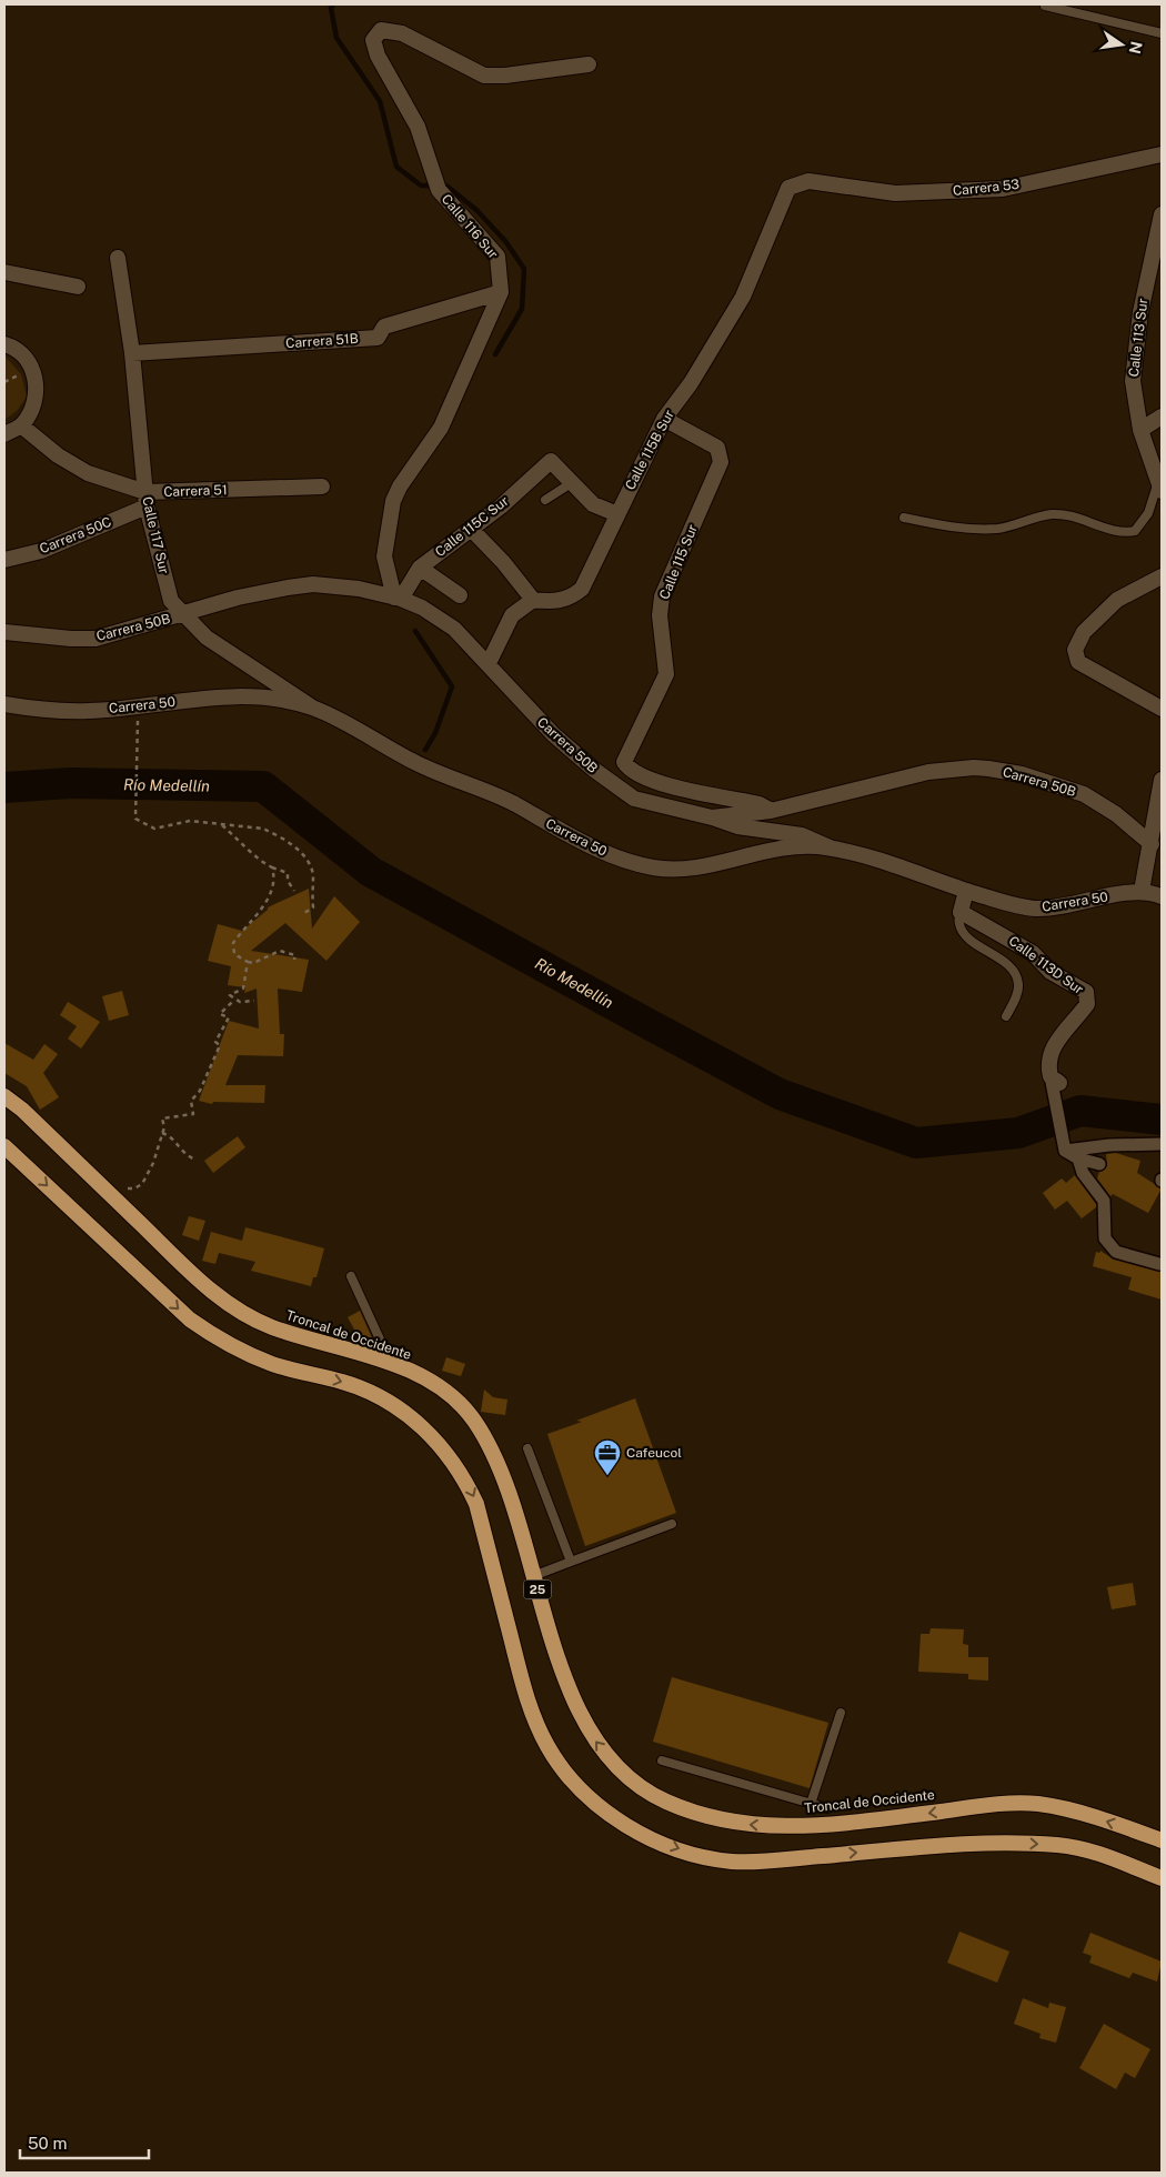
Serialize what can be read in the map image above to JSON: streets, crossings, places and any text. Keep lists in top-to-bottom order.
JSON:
{
  "streets": {
    "highway": ["Troncal de Occidente", "25"],
    "street": [
      "Carrera 53",
      "Calle 116 Sur",
      "Calle 113 Sur",
      "Carrera 51B",
      "Calle 115B Sur",
      "Carrera 51",
      "Calle 115C Sur",
      "Carrera 50C",
      "Calle 117 Sur",
      "Calle 115 Sur",
      "Carrera 50B",
      "Carrera 50",
      "Calle 113D Sur"
    ]
  },
  "crossings": [
    ["Carrera 53", "Calle 115B Sur"],
    ["Calle 116 Sur", "Carrera 51B"],
    ["Calle 116 Sur", "Calle 115C Sur"],
    ["Calle 116 Sur", "Carrera 50B"],
    ["Carrera 51B", "Calle 117 Sur"],
    ["Calle 115B Sur", "Calle 115 Sur"],
    ["Carrera 51", "Carrera 50C"],
    ["Carrera 51", "Calle 117 Sur"],
    ["Calle 115C Sur", "Carrera 50B"],
    ["Carrera 50C", "Calle 117 Sur"],
    ["Calle 117 Sur", "Carrera 50B"],
    ["Calle 117 Sur", "Carrera 50"],
    ["Calle 115 Sur", "Carrera 50B"]
  ],
  "one_way": ["Troncal de Occidente"],
  "water": ["Río Medellín"],
  "places": {
    "office": ["Cafeucol"]
  },
  "scale_bar": "50 m",
  "north": "right"
}
